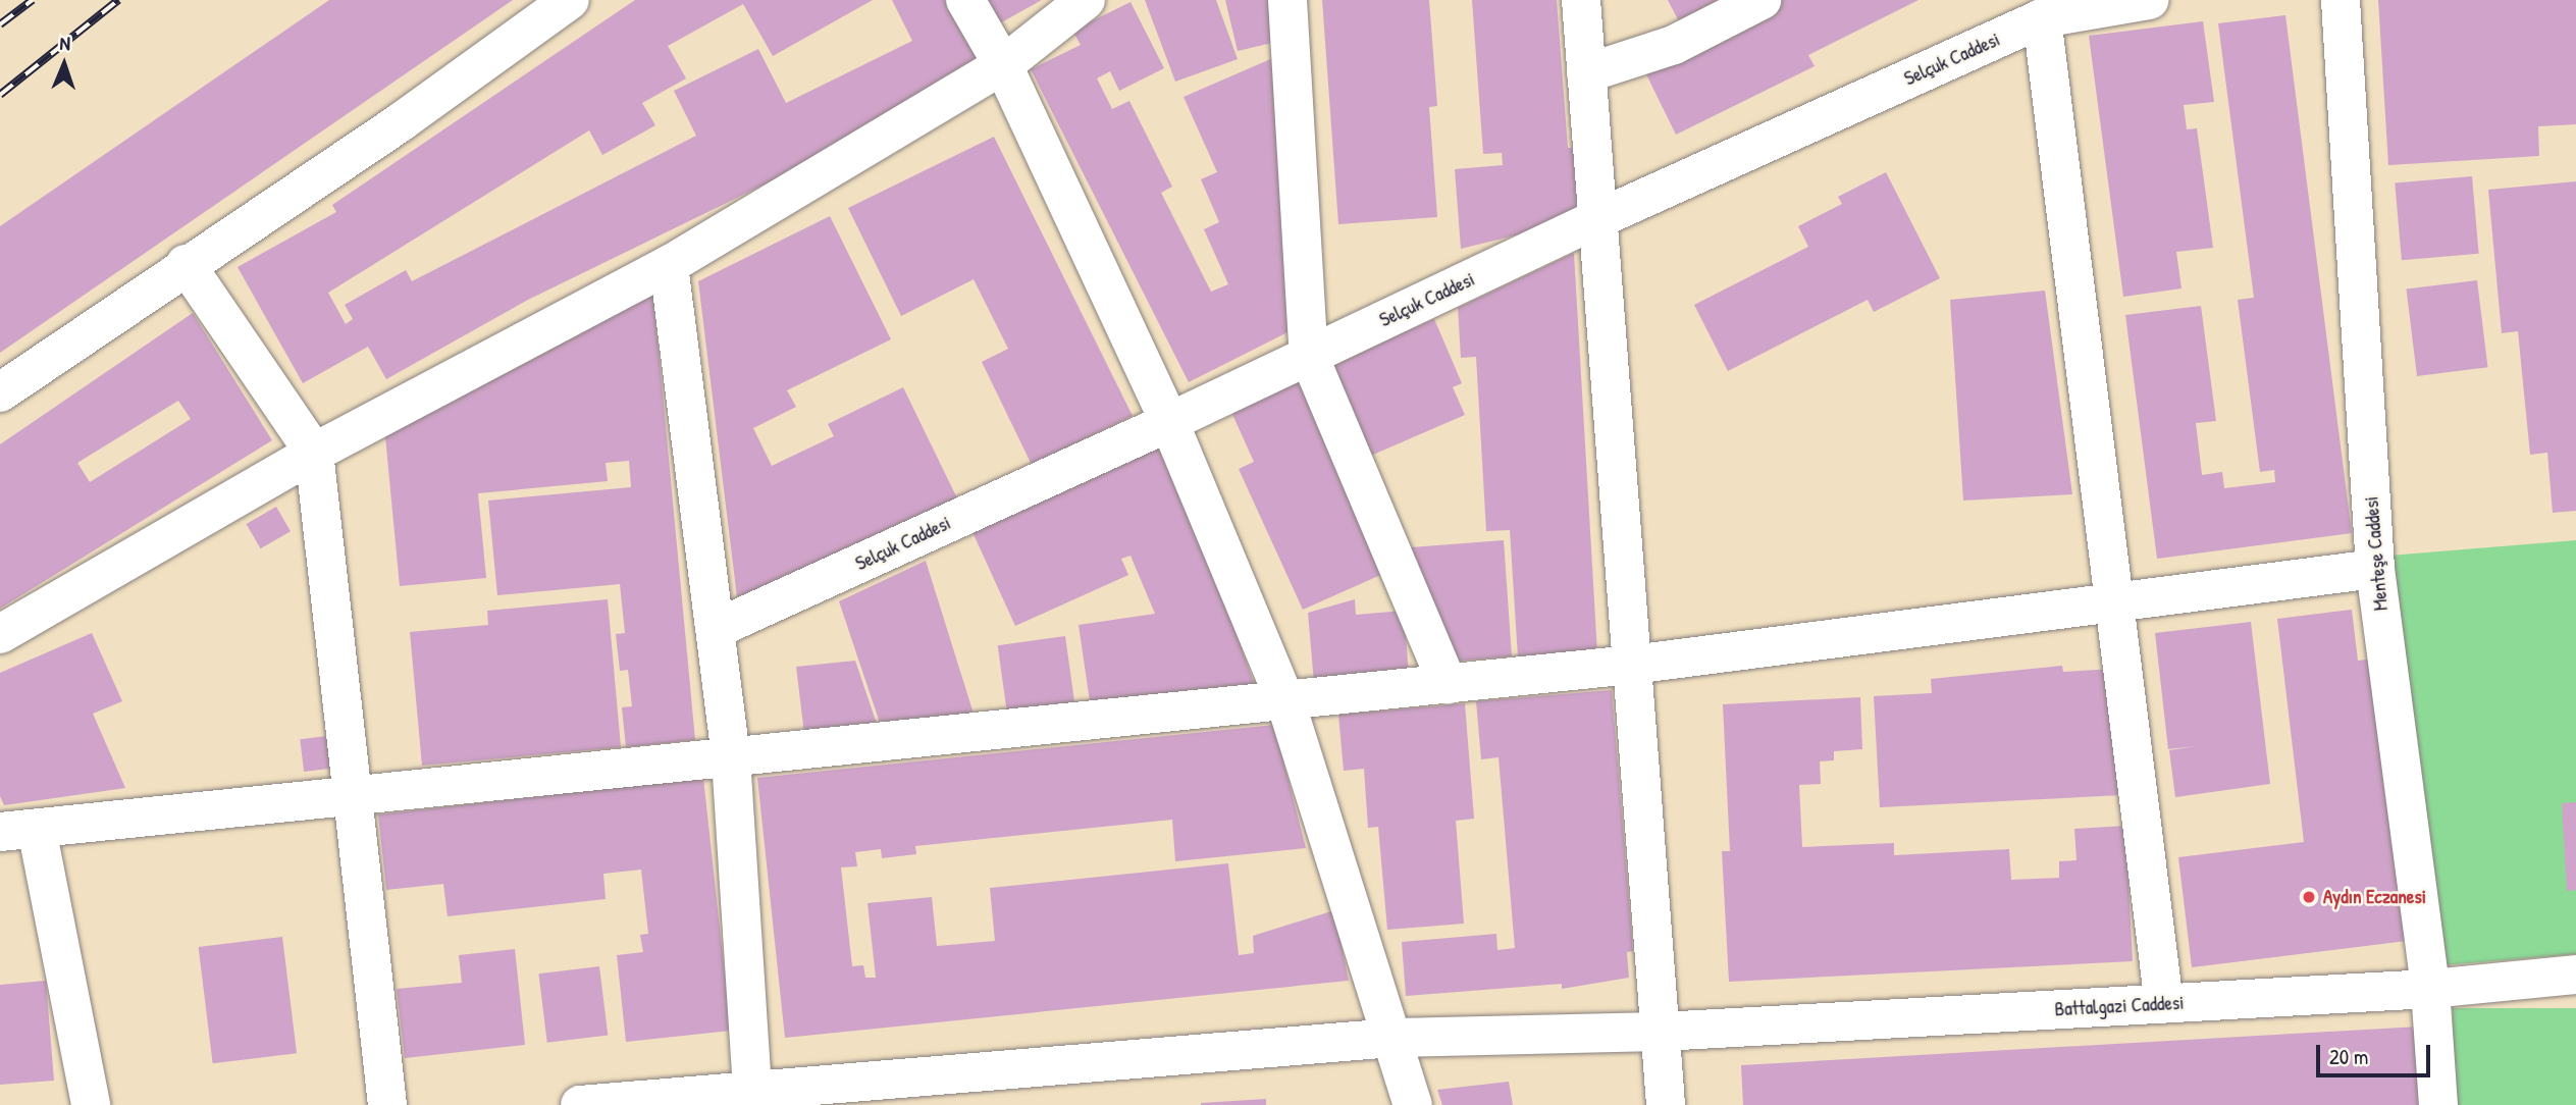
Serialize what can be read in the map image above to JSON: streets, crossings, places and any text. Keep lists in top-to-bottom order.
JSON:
{
  "streets": {
    "street": ["Selçuk Caddesi", "Menteşe Caddesi", "Battalgazi Caddesi"]
  },
  "crossings": [
    ["Menteşe Caddesi", "Battalgazi Caddesi"]
  ],
  "places": ["Aydın Eczanesi"],
  "scale_bar": "20 m",
  "north": "top"
}
